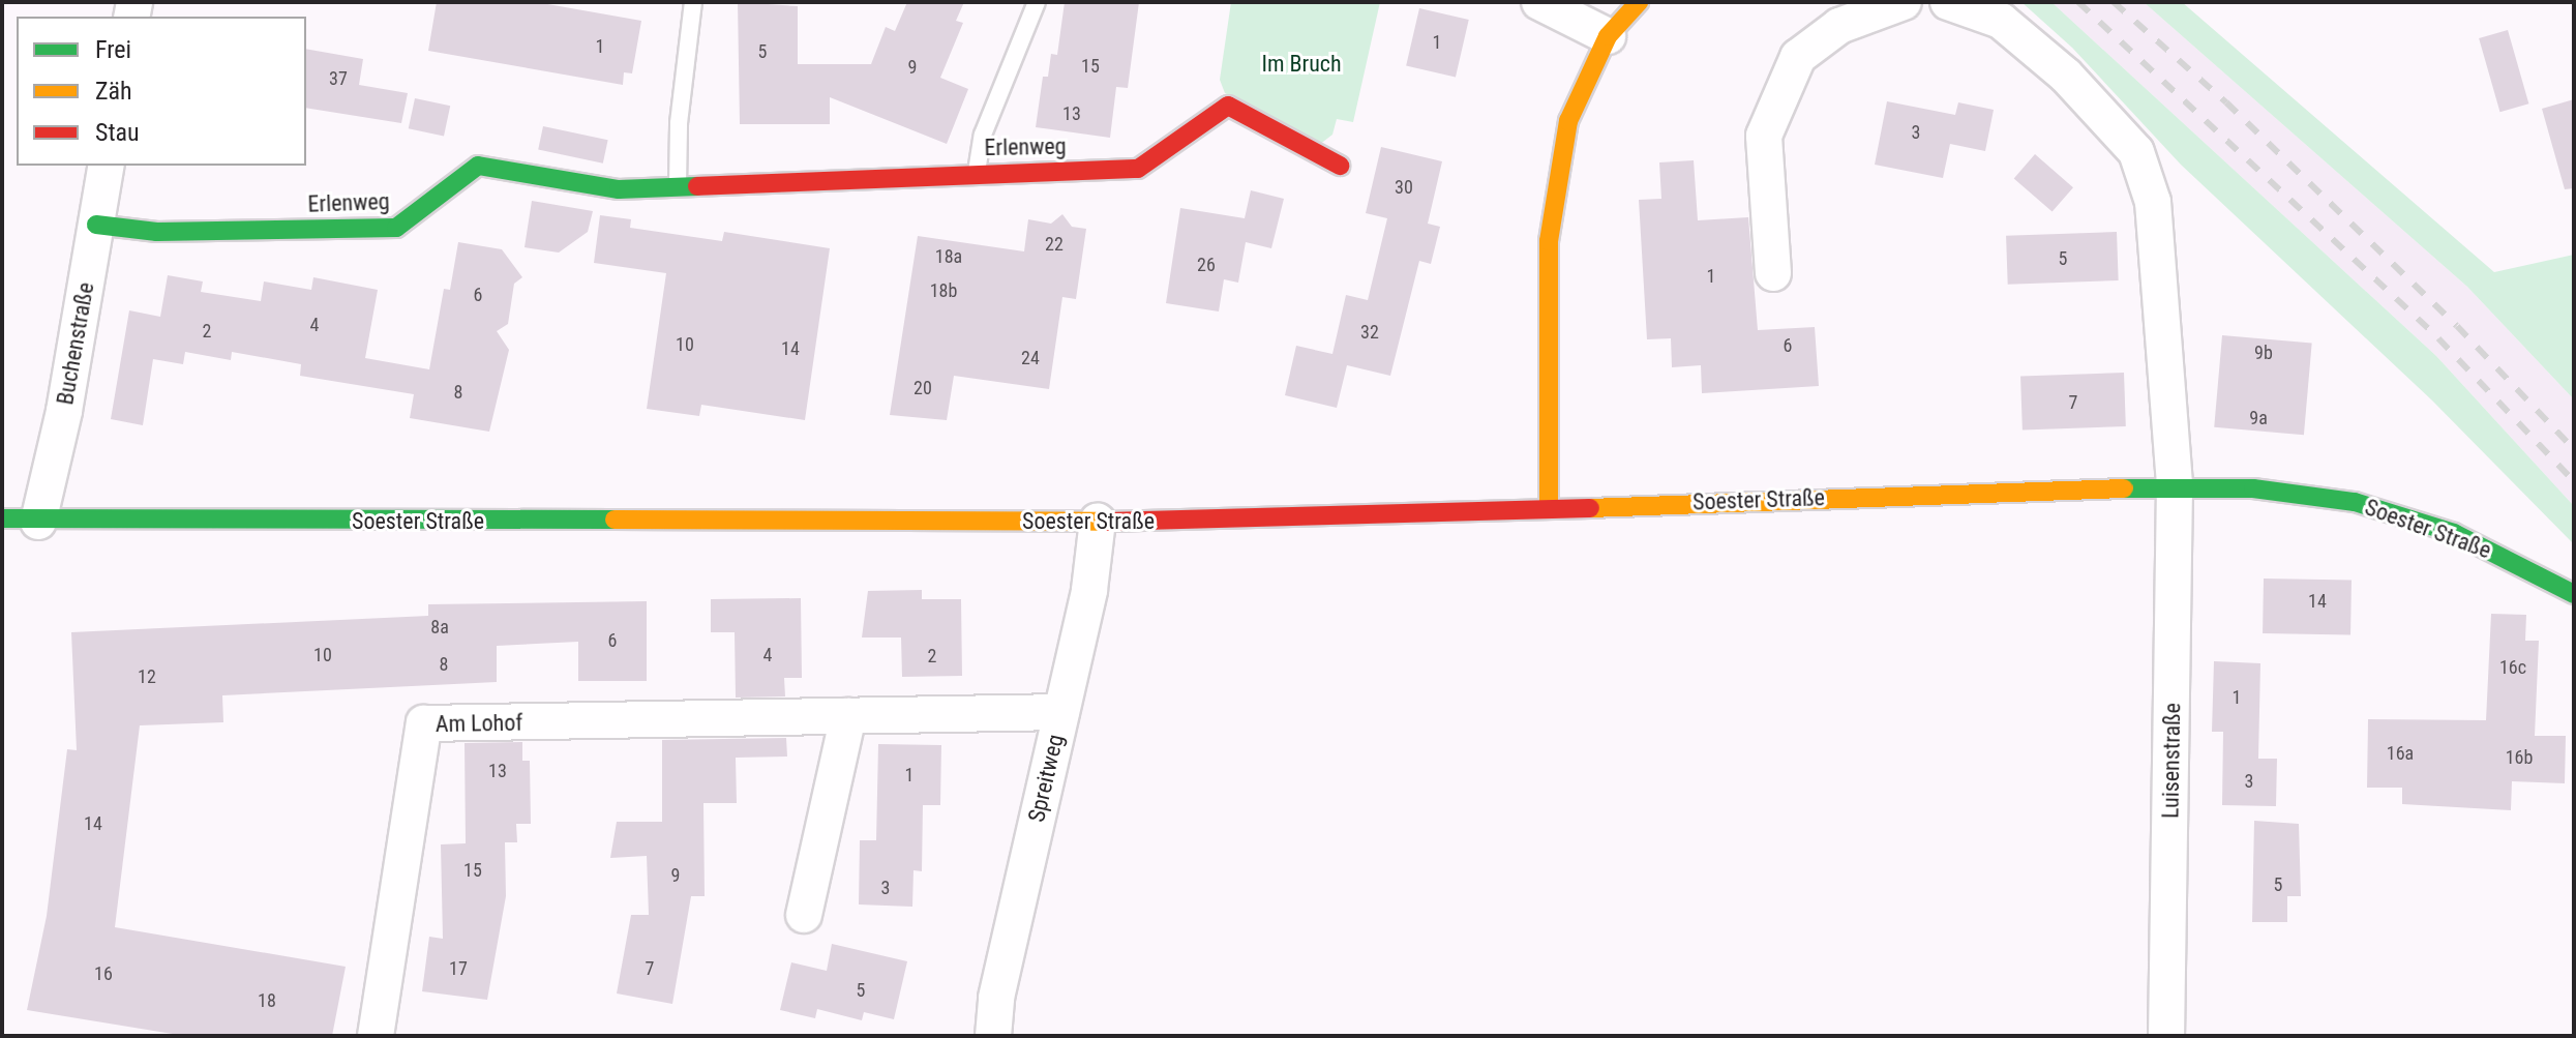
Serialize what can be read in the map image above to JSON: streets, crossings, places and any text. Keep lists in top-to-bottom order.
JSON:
{
  "streets": {
    "street": [
      "Erlenweg",
      "Buchenstraße",
      "Soester Straße",
      "Am Lohof",
      "Luisenstraße",
      "Spreitweg"
    ]
  },
  "crossings": [
    ["Erlenweg", "Buchenstraße"],
    ["Buchenstraße", "Soester Straße"],
    ["Soester Straße", "Luisenstraße"],
    ["Soester Straße", "Spreitweg"],
    ["Am Lohof", "Spreitweg"]
  ],
  "parks": ["Im Bruch"],
  "house_numbers": [
    "1",
    "1",
    "5",
    "15",
    "9",
    "37",
    "13",
    "3",
    "30",
    "22",
    "18a",
    "5",
    "26",
    "1",
    "18b",
    "6",
    "4",
    "2",
    "32",
    "10",
    "6",
    "14",
    "9b",
    "24",
    "20",
    "8",
    "7",
    "9a",
    "14",
    "8a",
    "6",
    "10",
    "4",
    "2",
    "8",
    "16c",
    "12",
    "1",
    "16a",
    "16b",
    "13",
    "1",
    "3",
    "14",
    "15",
    "9",
    "5",
    "3",
    "17",
    "7",
    "16",
    "5",
    "18"
  ],
  "legend": ["Frei", "Zäh", "Stau"]
}
